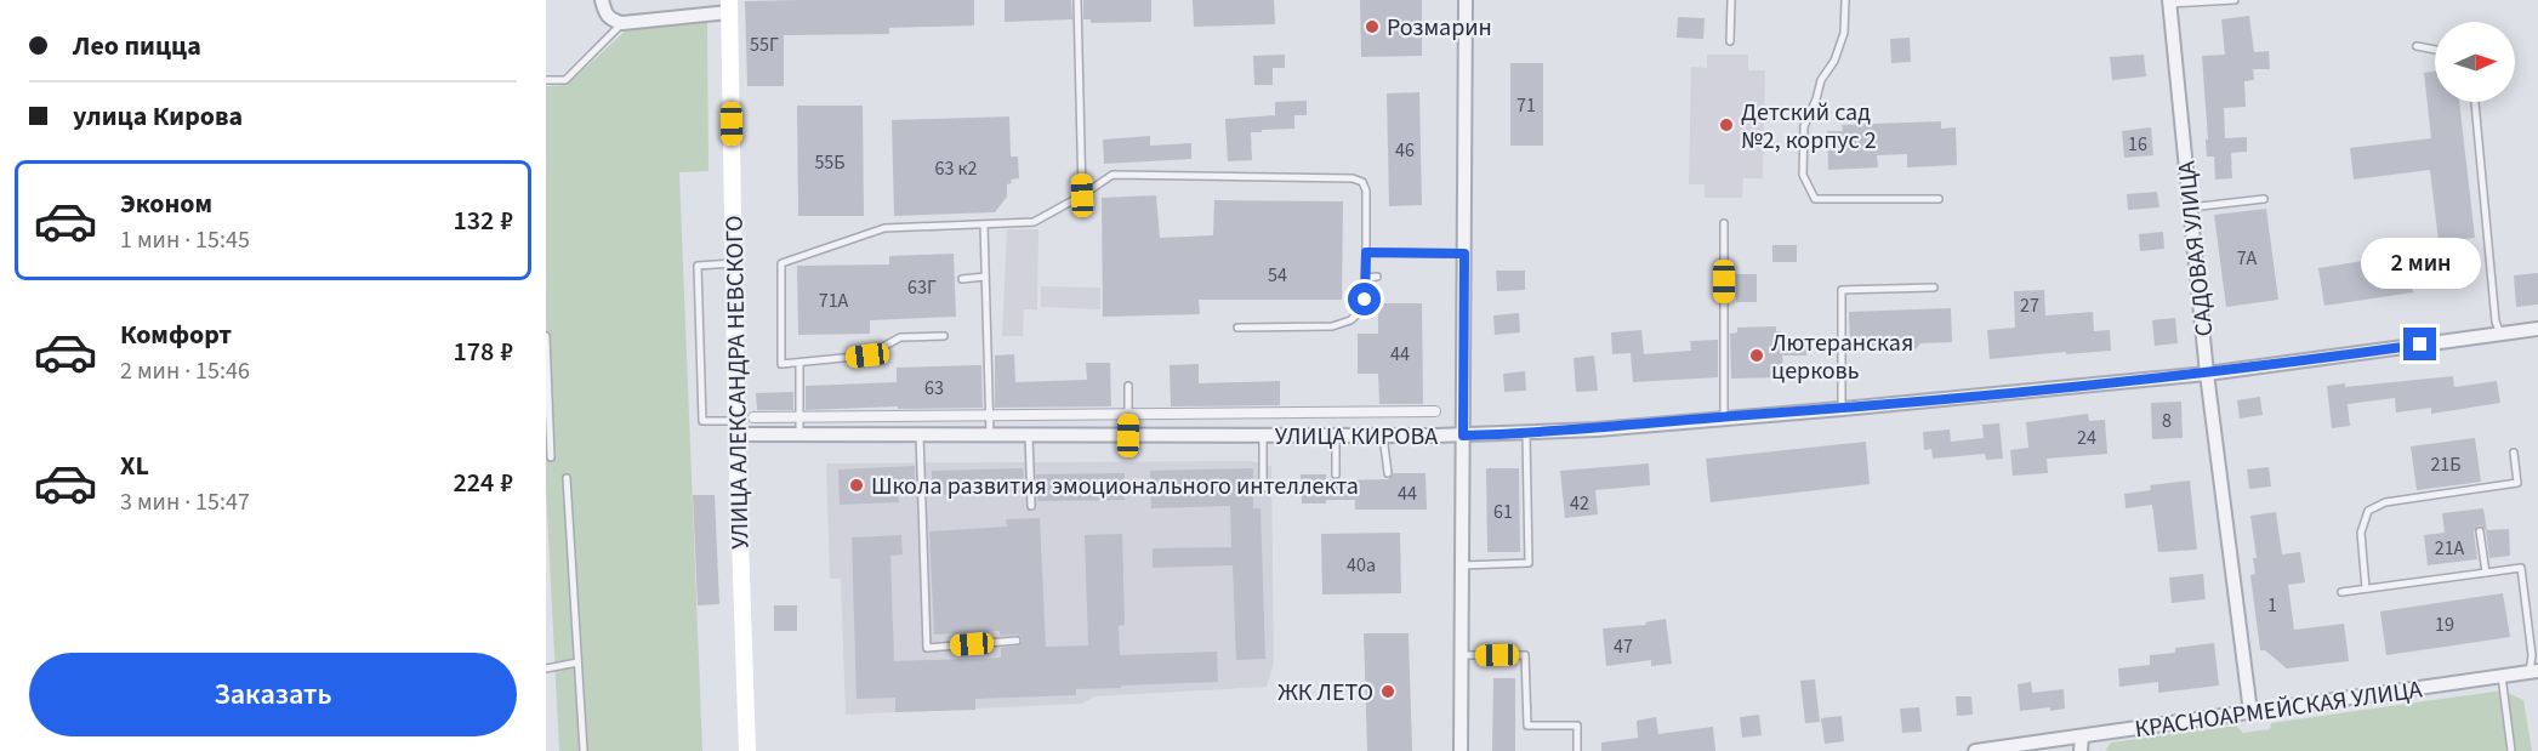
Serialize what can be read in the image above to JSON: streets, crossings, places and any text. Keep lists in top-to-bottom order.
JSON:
{
  "streets": {
    "main road": ["УЛИЦА АЛЕКСАНДРА НЕВСКОГО"],
    "street": ["САДОВАЯ УЛИЦА", "УЛИЦА КИРОВА", "КРАСНОАРМЕЙСКАЯ УЛИЦА"]
  },
  "crossings": [
    ["САДОВАЯ УЛИЦА", "УЛИЦА КИРОВА"],
    ["САДОВАЯ УЛИЦА", "КРАСНОАРМЕЙСКАЯ УЛИЦА"],
    ["УЛИЦА АЛЕКСАНДРА НЕВСКОГО", "УЛИЦА КИРОВА"]
  ],
  "places": [
    "Розмарин",
    "Детский сад №2, корпус 2",
    "Лютеранская церковь",
    "Школа развития эмоционального интеллекта",
    "ЖК ЛЕТО"
  ],
  "house_numbers": [
    "55Г",
    "71",
    "16",
    "46",
    "55Б",
    "63 к2",
    "7А",
    "54",
    "63Г",
    "71А",
    "27",
    "44",
    "63",
    "8",
    "24",
    "21Б",
    "44",
    "42",
    "61",
    "21А",
    "40а",
    "1",
    "19",
    "47"
  ],
  "north": "right",
  "page": {
    "banner": ["Лео пицца", "улица Кирова"],
    "list": [
      {
        "name": "Эконом",
        "note": "1 мин · 15:45",
        "value": "132 ₽"
      },
      {
        "name": "Комфорт",
        "note": "2 мин · 15:46",
        "value": "178 ₽"
      },
      {
        "name": "XL",
        "note": "3 мин · 15:47",
        "value": "224 ₽"
      }
    ],
    "bubble": "2 мин",
    "buttons": "Заказать"
  }
}
